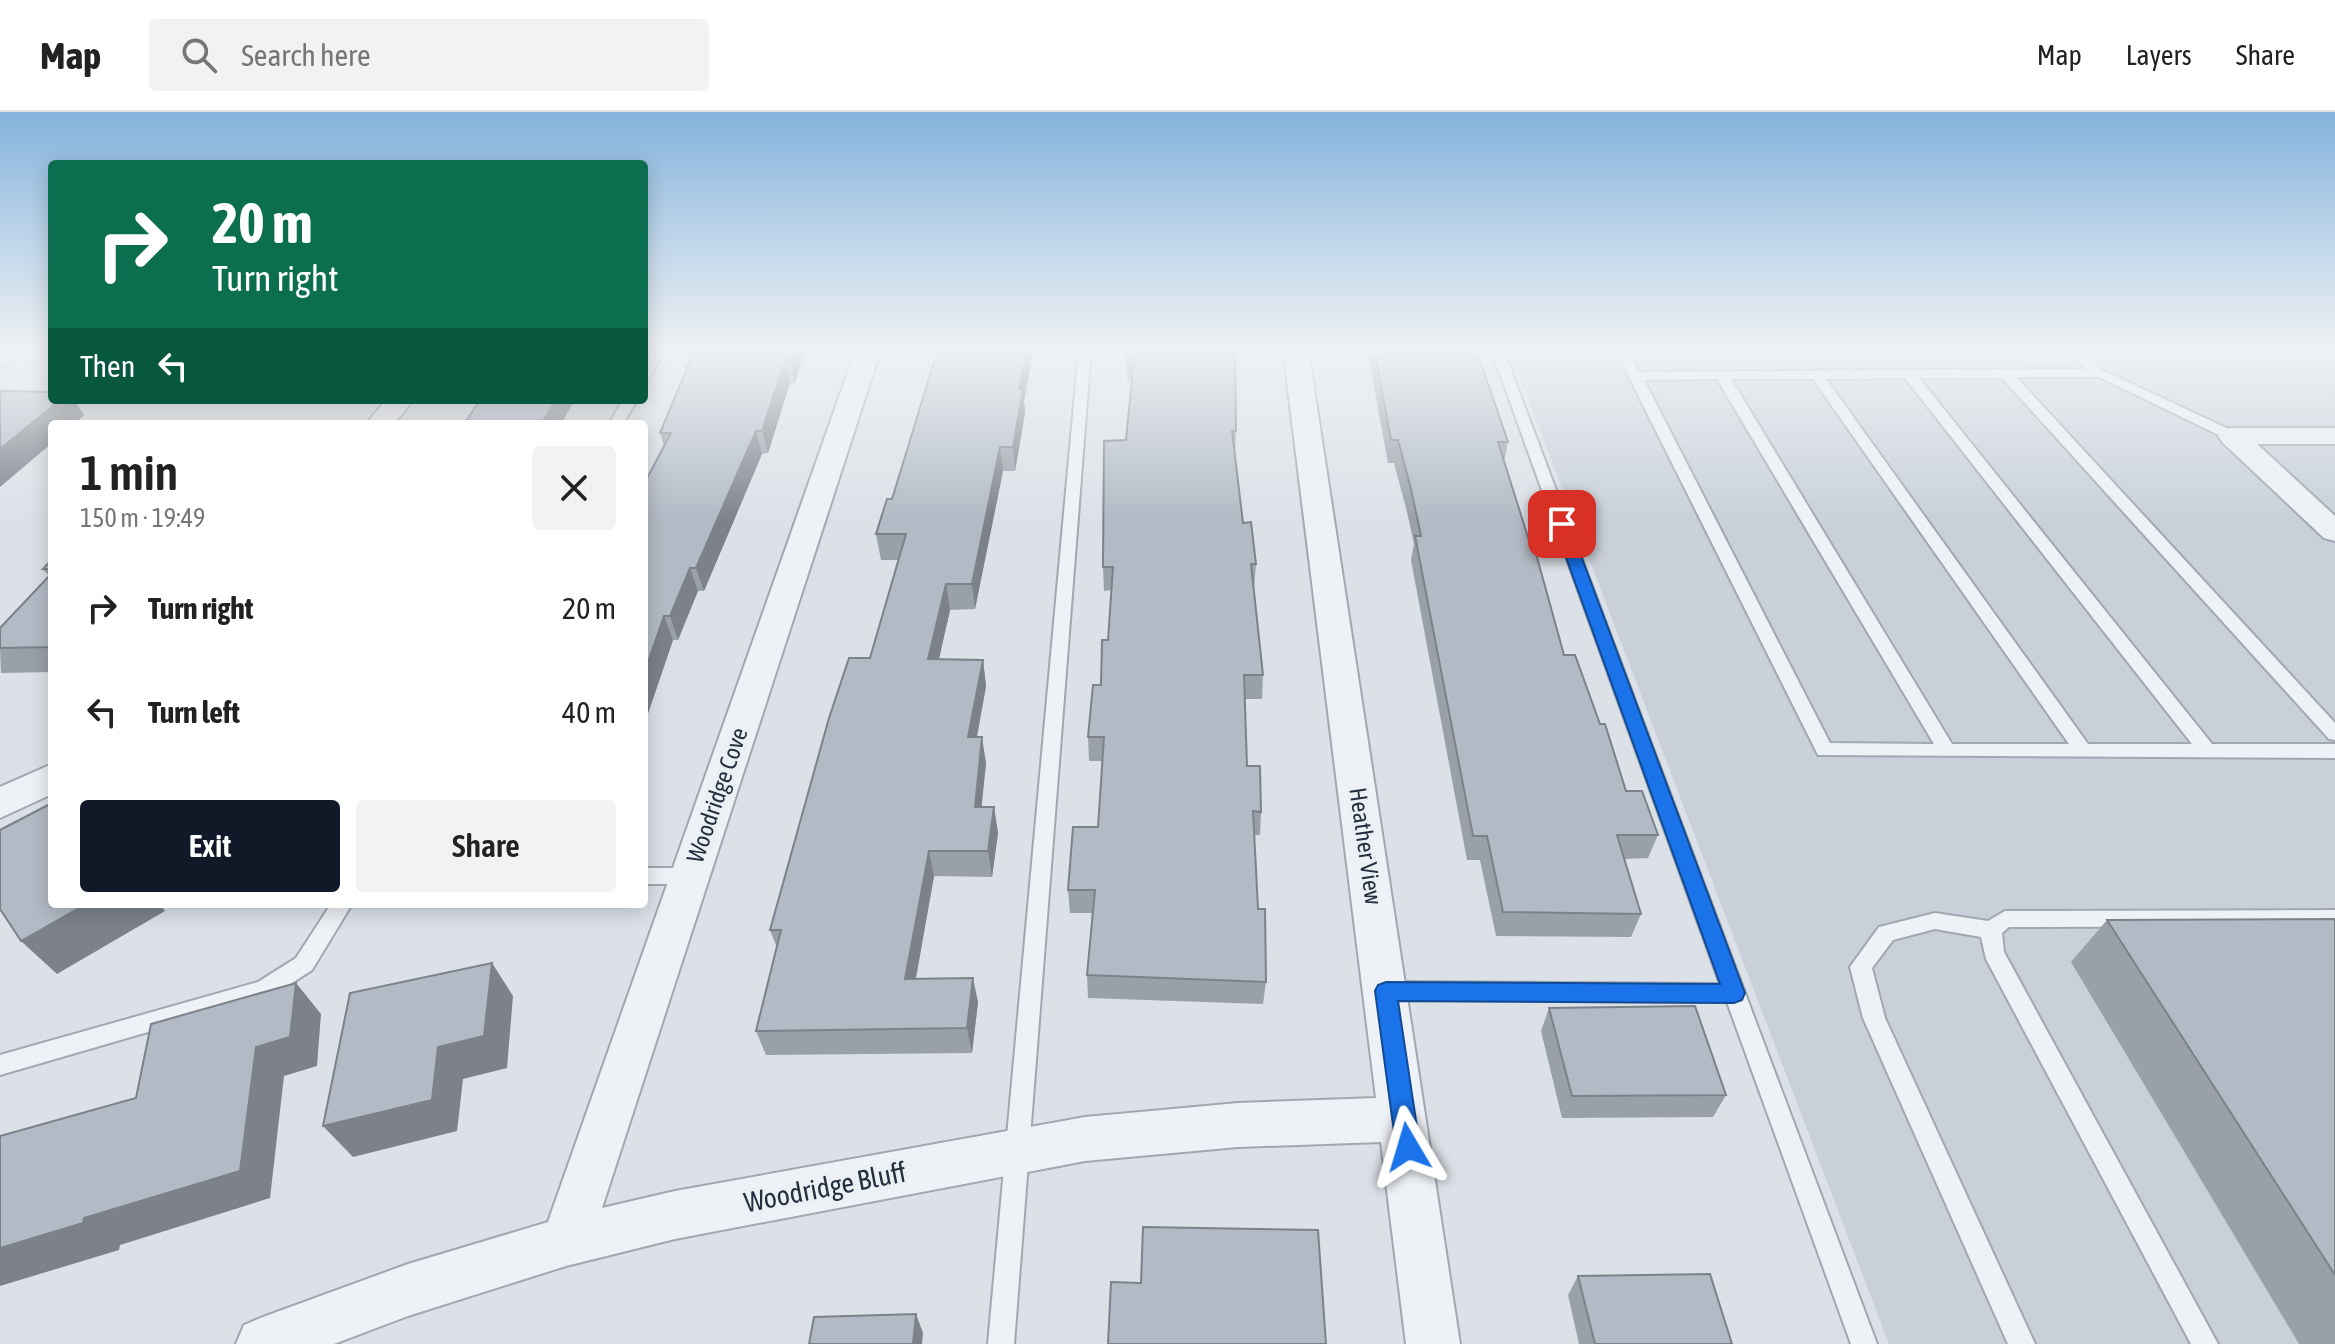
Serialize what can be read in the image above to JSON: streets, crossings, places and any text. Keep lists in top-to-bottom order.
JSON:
{
  "streets": {
    "street": ["Woodridge Cove", "Heather View", "Woodridge Bluff"]
  },
  "crossings": [
    ["Woodridge Cove", "Woodridge Bluff"],
    ["Heather View", "Woodridge Bluff"]
  ],
  "page": {
    "header": "Map",
    "search": "Search here",
    "nav": ["Map", "Layers", "Share"],
    "turn": ["20 m", "Turn right"],
    "then": "Then",
    "heading": ["1 min", "150 m · 19:49"],
    "list": [
      {
        "name": "Turn right",
        "value": "20 m"
      },
      {
        "name": "Turn left",
        "value": "40 m"
      }
    ],
    "buttons": ["Exit", "Share"]
  }
}
